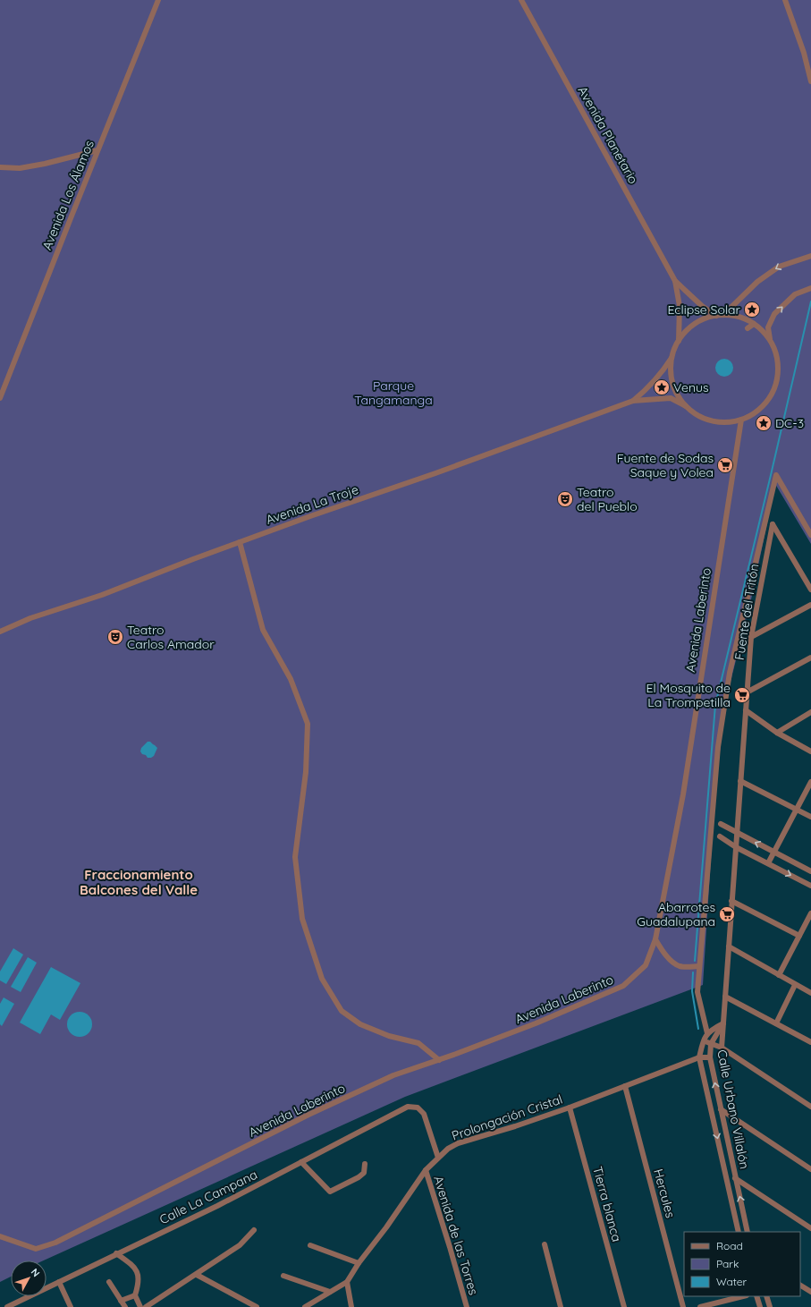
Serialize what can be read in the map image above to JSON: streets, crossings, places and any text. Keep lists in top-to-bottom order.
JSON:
{
  "streets": {
    "street": [
      "Avenida Planetario",
      "Avenida Los Álamos",
      "Avenida La Troje",
      "Fuente del Tritón",
      "Avenida Laberinto",
      "Calle Urbano Villalón",
      "Prolongación Cristal",
      "Hercules",
      "Calle La Campana",
      "Tierra blanca",
      "Avenida de las Torres"
    ]
  },
  "crossings": [
    ["Avenida Planetario", "Avenida La Troje"],
    ["Avenida Planetario", "Avenida Laberinto"],
    ["Avenida La Troje", "Avenida Laberinto"],
    ["Fuente del Tritón", "Calle Urbano Villalón"],
    ["Calle Urbano Villalón", "Prolongación Cristal"],
    ["Prolongación Cristal", "Hercules"],
    ["Prolongación Cristal", "Calle La Campana"],
    ["Prolongación Cristal", "Tierra blanca"],
    ["Prolongación Cristal", "Avenida de las Torres"]
  ],
  "districts": ["Fraccionamiento Balcones del Valle"],
  "parks": ["Parque Tangamanga"],
  "places": {
    "place": ["Eclipse Solar", "Venus", "DC-3"],
    "supermarket": ["Fuente de Sodas Saque y Volea", "El Mosquito de La Trompetilla", "Abarrotes Guadalupana"],
    "theatre": ["Teatro del Pueblo", "Teatro Carlos Amador"]
  },
  "legend": ["Road", "Park", "Water"],
  "north": "top right"
}
